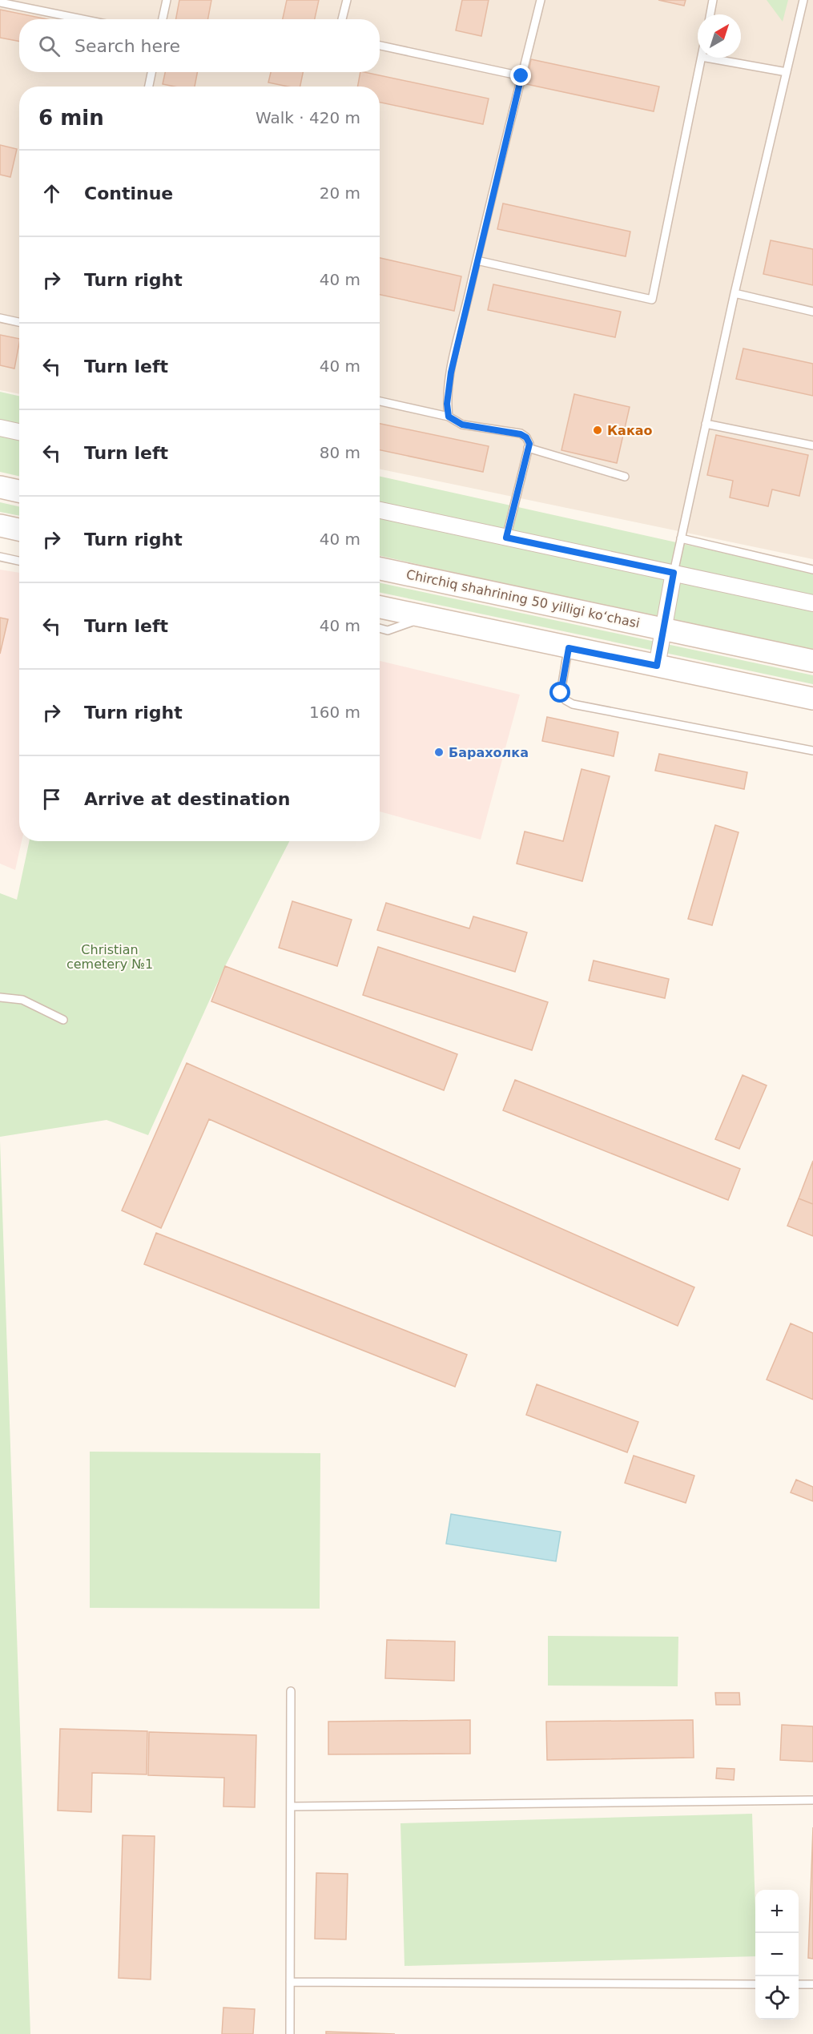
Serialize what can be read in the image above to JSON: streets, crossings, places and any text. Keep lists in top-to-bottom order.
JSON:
{
  "streets": {
    "main road": ["Chirchiq shahrining 50 yilligi koʻchasi"]
  },
  "parks": ["Christian cemetery №1"],
  "places": ["Какао", "Барахолка"],
  "north": "top right",
  "page": {
    "search": "Search here",
    "heading": ["6 min", "Walk · 420 m"],
    "list": [
      ["Continue", "20 m"],
      ["Turn right", "40 m"],
      ["Turn left", "40 m"],
      ["Turn left", "80 m"],
      ["Turn right", "40 m"],
      ["Turn left", "40 m"],
      ["Turn right", "160 m"],
      "Arrive at destination"
    ],
    "map_buttons": ["+", "−"]
  }
}
